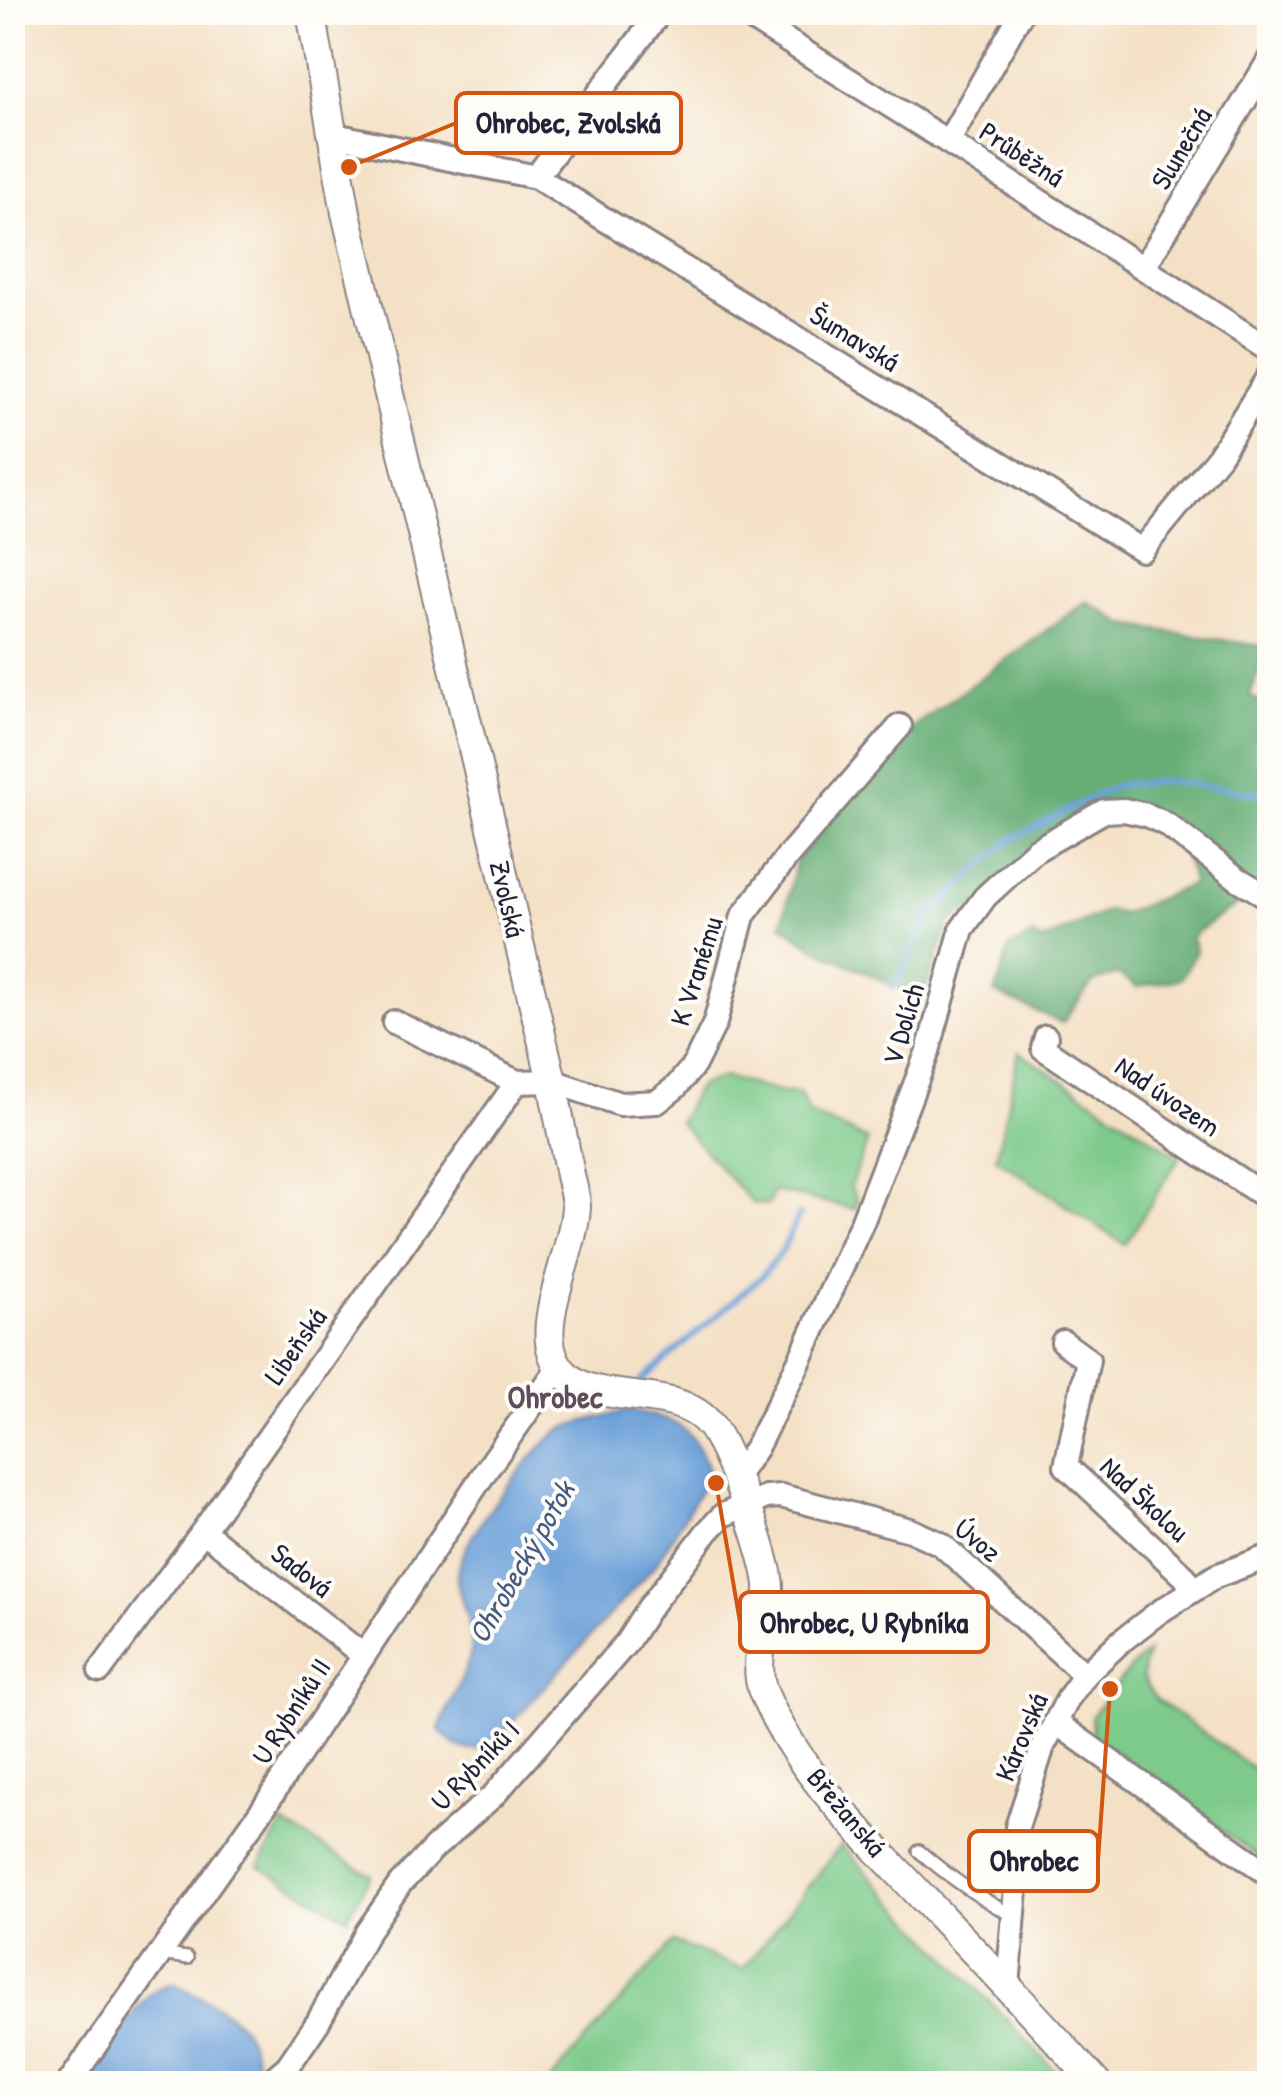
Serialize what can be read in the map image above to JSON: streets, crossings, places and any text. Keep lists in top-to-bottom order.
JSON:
{
  "streets": {
    "street": [
      "Slunečná",
      "Průběžná",
      "Šumavská",
      "Zvolská",
      "K Vranému",
      "V Dolích",
      "Nad úvozem",
      "Libeňská",
      "Nad Školou",
      "Úvoz",
      "Sadová",
      "U Rybníků II",
      "Károvská",
      "U Rybníků I",
      "Břežanská"
    ]
  },
  "crossings": [
    ["Slunečná", "Průběžná"],
    ["Zvolská", "K Vranému"],
    ["Zvolská", "U Rybníků II"],
    ["V Dolích", "Břežanská"],
    ["Libeňská", "Sadová"],
    ["Nad Školou", "Károvská"],
    ["Úvoz", "Károvská"],
    ["Úvoz", "U Rybníků I"],
    ["Úvoz", "Břežanská"],
    ["Sadová", "U Rybníků II"],
    ["Károvská", "Břežanská"],
    ["U Rybníků I", "Břežanská"]
  ],
  "districts": ["Ohrobec"],
  "water": ["Ohrobecký potok"],
  "places": ["Ohrobec, Zvolská", "Ohrobec, U Rybníka", "Ohrobec"]
}
